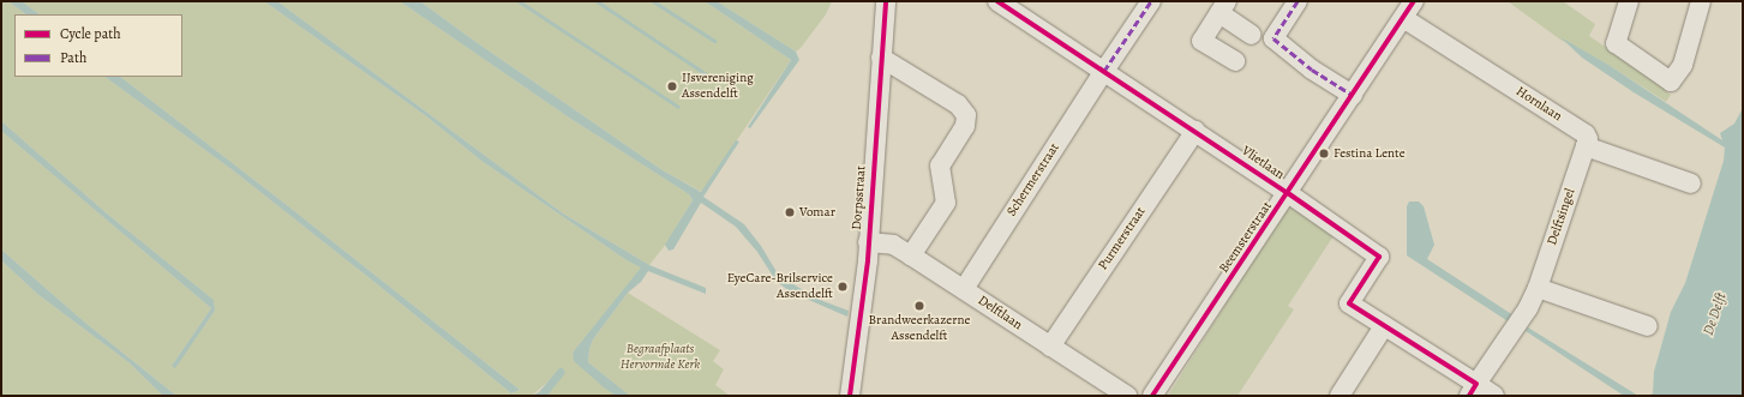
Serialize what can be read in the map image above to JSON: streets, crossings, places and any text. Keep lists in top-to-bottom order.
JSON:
{
  "streets": {
    "street": [
      "Hornlaan",
      "Vlietlaan",
      "Schermerstraat",
      "Dorpsstraat",
      "Delftsingel",
      "Beemsterstraat",
      "Purmerstraat",
      "Delftlaan"
    ]
  },
  "crossings": [
    ["Hornlaan", "Delftsingel"],
    ["Hornlaan", "Beemsterstraat"],
    ["Vlietlaan", "Schermerstraat"],
    ["Vlietlaan", "Delftsingel"],
    ["Vlietlaan", "Beemsterstraat"],
    ["Vlietlaan", "Purmerstraat"],
    ["Schermerstraat", "Delftlaan"],
    ["Dorpsstraat", "Delftlaan"],
    ["Purmerstraat", "Delftlaan"]
  ],
  "water": ["De Delft"],
  "parks": ["Begraafplaats Hervormde Kerk"],
  "places": [
    "IJsvereniging Assendelft",
    "Festina Lente",
    "Vomar",
    "EyeCare-Brilservice Assendelft",
    "Brandweerkazerne Assendelft"
  ],
  "legend": ["Cycle path", "Path"]
}
